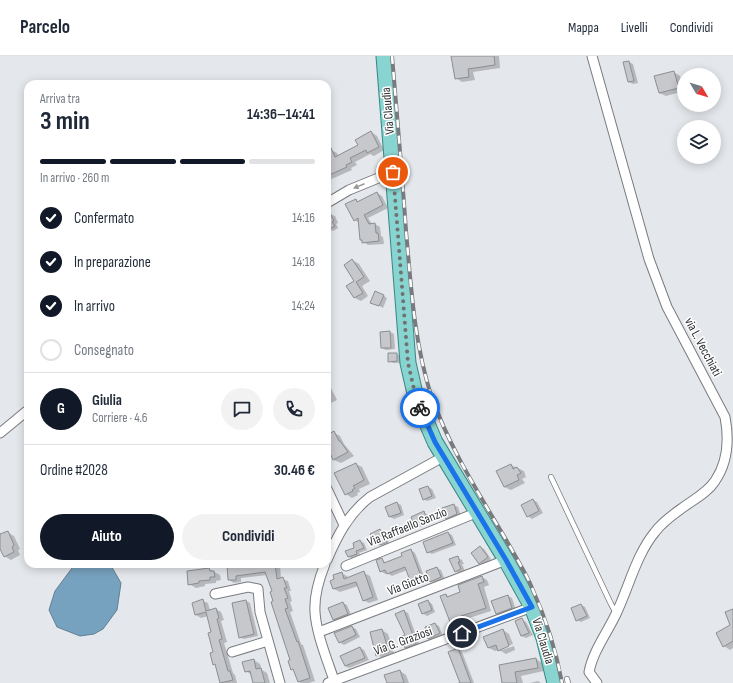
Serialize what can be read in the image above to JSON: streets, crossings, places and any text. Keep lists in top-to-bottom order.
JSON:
{
  "streets": {
    "main road": ["Via Claudia"],
    "street": [
      "via L. Vecchiati",
      "Via Raffaello Sanzio",
      "Via Giotto",
      "Via G. Graziosi"
    ]
  },
  "crossings": [
    ["Via Claudia", "Via Raffaello Sanzio"],
    ["Via Claudia", "Via Giotto"],
    ["Via Claudia", "Via G. Graziosi"]
  ],
  "north": "bottom right",
  "page": {
    "header": "Parcelo",
    "nav": ["Mappa", "Livelli", "Condividi"],
    "heading": ["3 min", "Arriva tra", "14:36–14:41"],
    "panel": [
      "Giulia",
      "Corriere · 4.6",
      "Ordine #2028",
      "30.46 €"
    ],
    "bar": "In arrivo · 260 m",
    "list": [
      ["Confermato", "14:16"],
      ["In preparazione", "14:18"],
      ["In arrivo", "14:24"],
      "Consegnato"
    ],
    "round": "G",
    "buttons": ["Aiuto", "Condividi"]
  }
}
